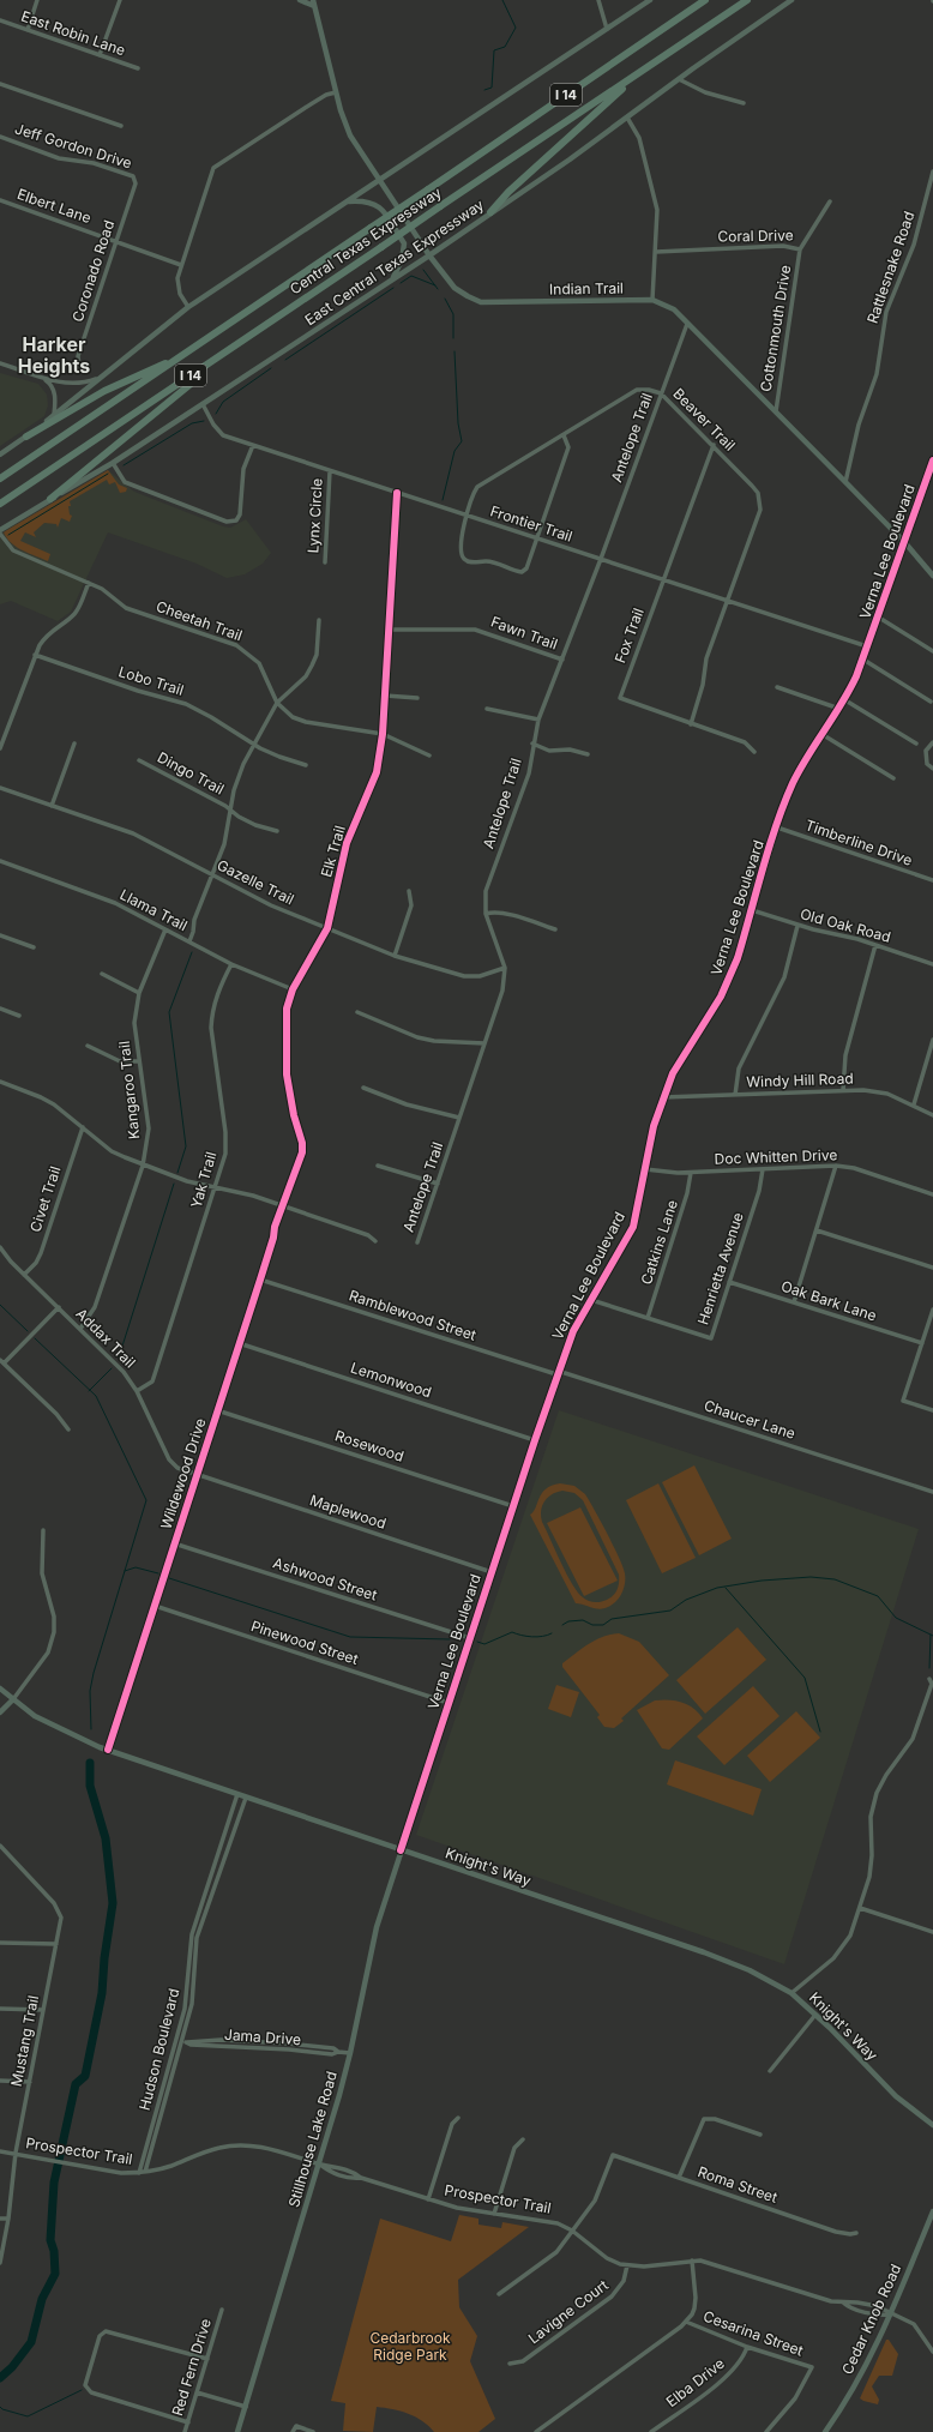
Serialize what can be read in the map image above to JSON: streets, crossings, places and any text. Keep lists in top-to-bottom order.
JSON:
{
  "streets": {
    "highway": ["I 14", "Central Texas Expressway"],
    "main road": [
      "East Central Texas Expressway",
      "Indian Trail",
      "Verna Lee Boulevard",
      "Knight's Way",
      "Stillhouse Lake Road",
      "Cedar Knob Road"
    ],
    "street": [
      "East Robin Lane",
      "Jeff Gordon Drive",
      "Elbert Lane",
      "Coral Drive",
      "Rattlesnake Road",
      "Coronado Road",
      "Cottonmouth Drive",
      "Beaver Trail",
      "Antelope Trail",
      "Lynx Circle",
      "Frontier Trail",
      "Cheetah Trail",
      "Fawn Trail",
      "Fox Trail",
      "Lobo Trail",
      "Dingo Trail",
      "Timberline Drive",
      "Elk Trail",
      "Gazelle Trail",
      "Llama Trail",
      "Old Oak Road",
      "Windy Hill Road",
      "Kangaroo Trail",
      "Doc Whitten Drive",
      "Yak Trail",
      "Civet Trail",
      "Catkins Lane",
      "Henrietta Avenue",
      "Oak Bark Lane",
      "Ramblewood Street",
      "Addax Trail",
      "Lemonwood",
      "Chaucer Lane",
      "Rosewood",
      "Wildewood Drive",
      "Maplewood",
      "Ashwood Street",
      "Pinewood Street",
      "Jama Drive",
      "Mustang Trail",
      "Hudson Boulevard",
      "Prospector Trail",
      "Roma Street",
      "Lavigne Court",
      "Cesarina Street",
      "Red Fern Drive",
      "Elba Drive"
    ]
  },
  "crossings": [
    ["Jeff Gordon Drive", "Coronado Road"],
    ["Elbert Lane", "Coronado Road"],
    ["Coral Drive", "Cottonmouth Drive"],
    ["East Central Texas Expressway", "Indian Trail"],
    ["East Central Texas Expressway", "Frontier Trail"],
    ["Rattlesnake Road", "Indian Trail"],
    ["Indian Trail", "Cottonmouth Drive"],
    ["Indian Trail", "Antelope Trail"],
    ["Indian Trail", "Verna Lee Boulevard"],
    ["Beaver Trail", "Antelope Trail"],
    ["Beaver Trail", "Frontier Trail"],
    ["Beaver Trail", "Fox Trail"],
    ["Antelope Trail", "Frontier Trail"],
    ["Antelope Trail", "Fawn Trail"],
    ["Antelope Trail", "Gazelle Trail"],
    ["Lynx Circle", "Frontier Trail"],
    ["Frontier Trail", "Verna Lee Boulevard"],
    ["Frontier Trail", "Fox Trail"],
    ["Frontier Trail", "Elk Trail"],
    ["Verna Lee Boulevard", "Timberline Drive"],
    ["Verna Lee Boulevard", "Old Oak Road"],
    ["Verna Lee Boulevard", "Windy Hill Road"],
    ["Verna Lee Boulevard", "Doc Whitten Drive"],
    ["Verna Lee Boulevard", "Henrietta Avenue"],
    ["Verna Lee Boulevard", "Ramblewood Street"],
    ["Verna Lee Boulevard", "Lemonwood"],
    ["Verna Lee Boulevard", "Chaucer Lane"],
    ["Verna Lee Boulevard", "Rosewood"],
    ["Verna Lee Boulevard", "Maplewood"],
    ["Verna Lee Boulevard", "Ashwood Street"],
    ["Verna Lee Boulevard", "Pinewood Street"],
    ["Verna Lee Boulevard", "Knight's Way"],
    ["Verna Lee Boulevard", "Stillhouse Lake Road"],
    ["Cheetah Trail", "Elk Trail"],
    ["Fawn Trail", "Elk Trail"],
    ["Elk Trail", "Gazelle Trail"],
    ["Elk Trail", "Llama Trail"],
    ["Elk Trail", "Wildewood Drive"],
    ["Llama Trail", "Kangaroo Trail"],
    ["Llama Trail", "Yak Trail"],
    ["Kangaroo Trail", "Addax Trail"],
    ["Doc Whitten Drive", "Catkins Lane"],
    ["Doc Whitten Drive", "Henrietta Avenue"],
    ["Yak Trail", "Addax Trail"],
    ["Civet Trail", "Addax Trail"],
    ["Catkins Lane", "Henrietta Avenue"],
    ["Henrietta Avenue", "Oak Bark Lane"],
    ["Ramblewood Street", "Chaucer Lane"],
    ["Ramblewood Street", "Wildewood Drive"],
    ["Addax Trail", "Wildewood Drive"],
    ["Addax Trail", "Maplewood"],
    ["Lemonwood", "Wildewood Drive"],
    ["Rosewood", "Wildewood Drive"],
    ["Wildewood Drive", "Maplewood"],
    ["Wildewood Drive", "Ashwood Street"],
    ["Wildewood Drive", "Pinewood Street"],
    ["Wildewood Drive", "Knight's Way"],
    ["Knight's Way", "Hudson Boulevard"],
    ["Knight's Way", "Stillhouse Lake Road"],
    ["Jama Drive", "Hudson Boulevard"],
    ["Jama Drive", "Stillhouse Lake Road"],
    ["Mustang Trail", "Prospector Trail"],
    ["Hudson Boulevard", "Prospector Trail"],
    ["Stillhouse Lake Road", "Prospector Trail"],
    ["Prospector Trail", "Roma Street"],
    ["Prospector Trail", "Lavigne Court"],
    ["Prospector Trail", "Cedar Knob Road"],
    ["Cesarina Street", "Elba Drive"]
  ],
  "districts": ["Harker Heights"],
  "parks": ["Cedarbrook Ridge Park"]
}
